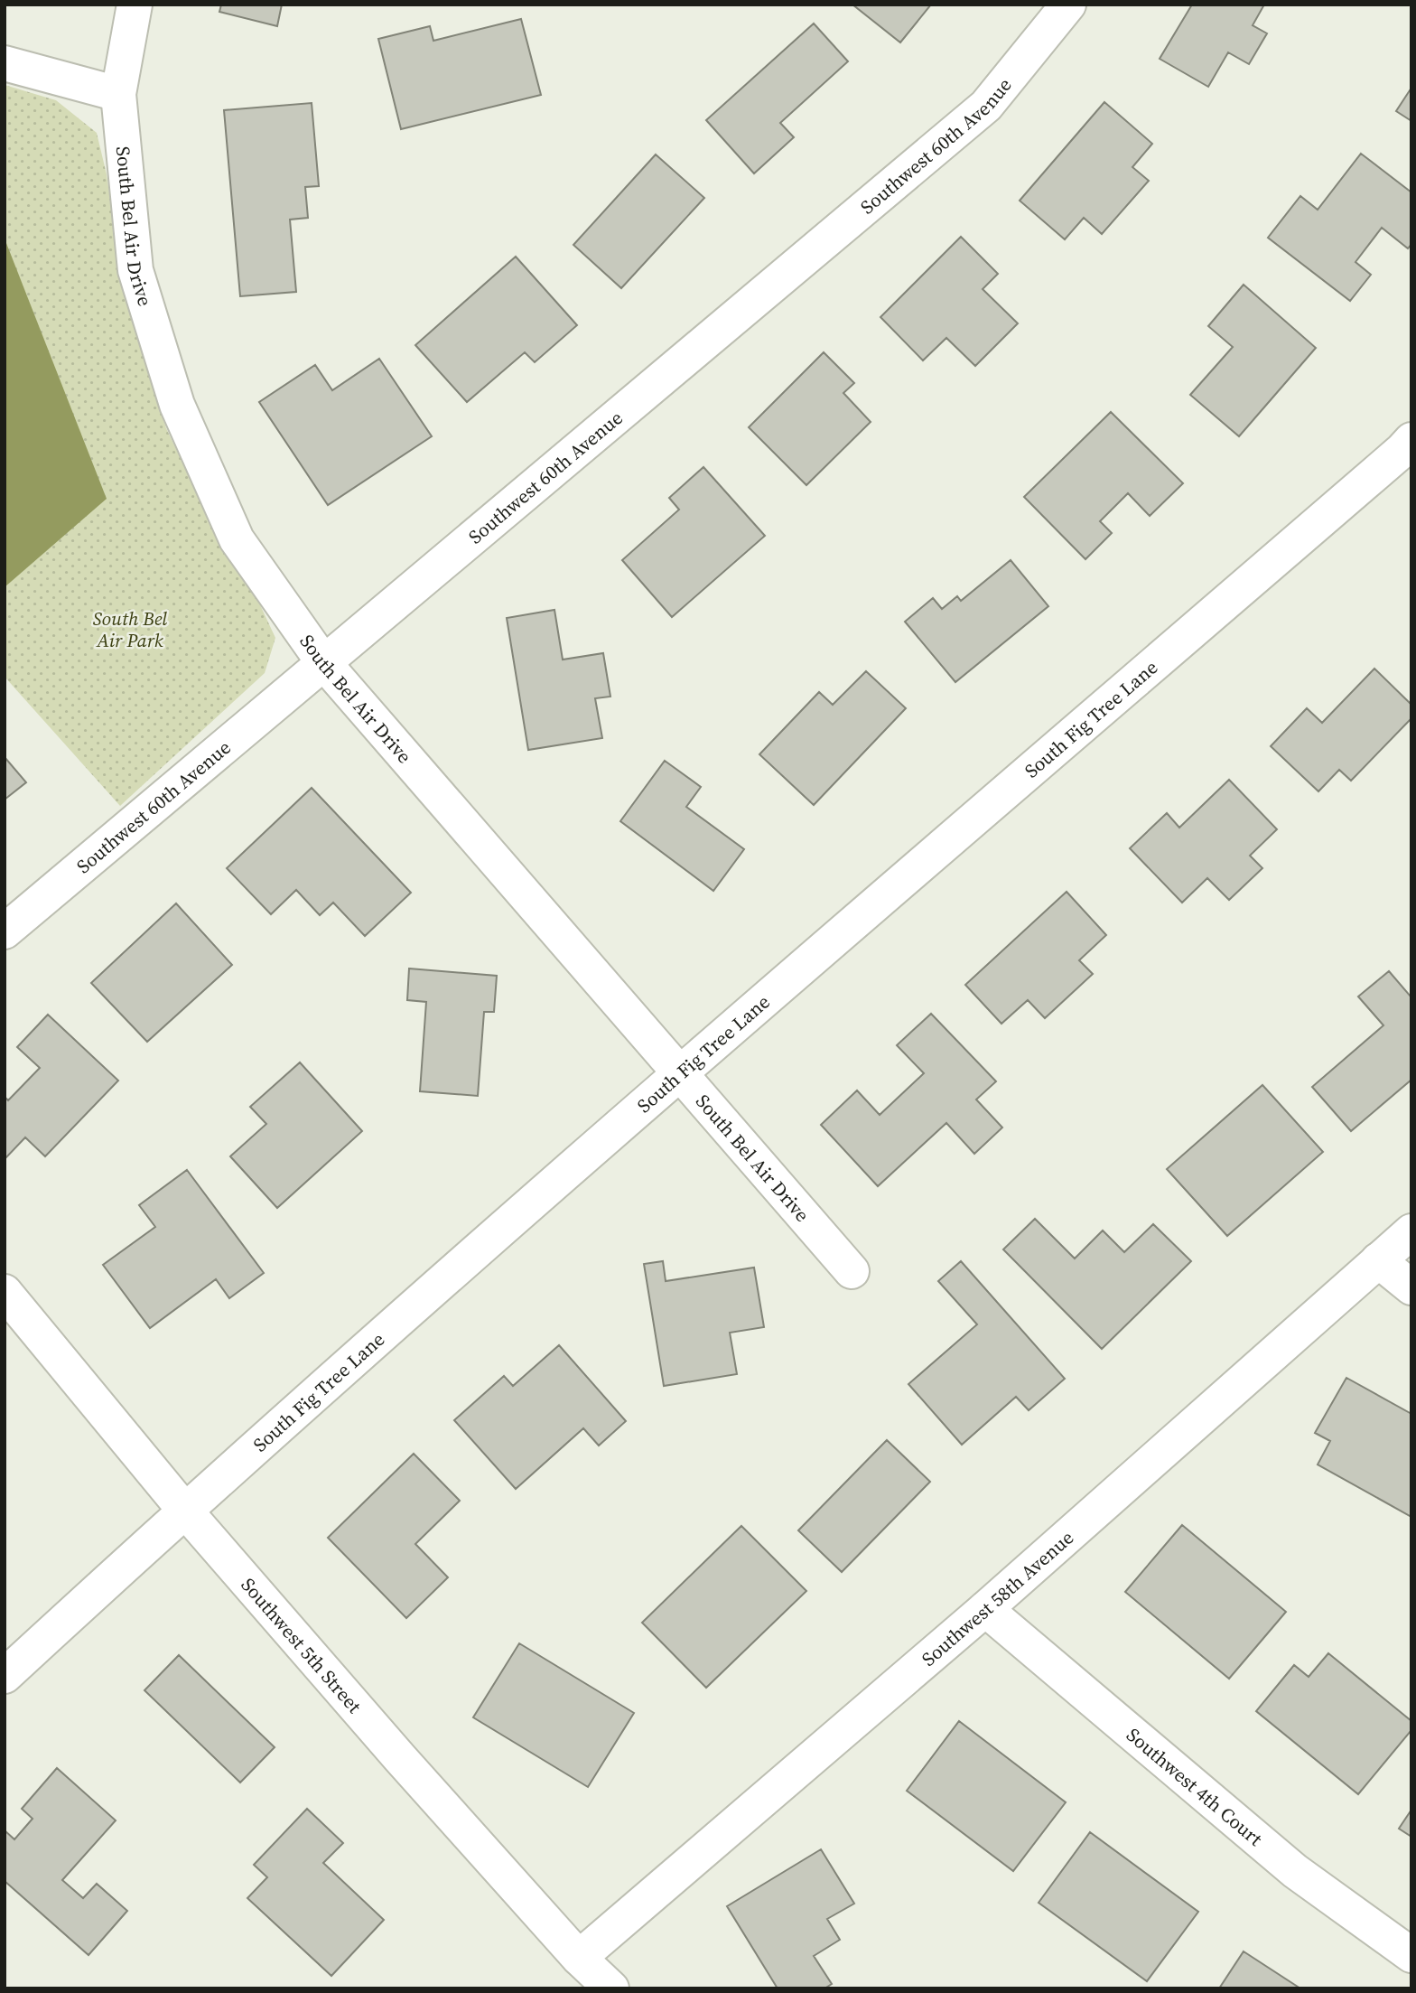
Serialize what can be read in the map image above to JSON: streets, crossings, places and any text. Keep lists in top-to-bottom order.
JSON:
{
  "streets": {
    "street": [
      "Southwest 60th Avenue",
      "South Bel Air Drive",
      "South Fig Tree Lane",
      "Southwest 58th Avenue",
      "Southwest 5th Street",
      "Southwest 4th Court"
    ]
  },
  "crossings": [
    ["Southwest 60th Avenue", "South Bel Air Drive"],
    ["South Bel Air Drive", "South Fig Tree Lane"],
    ["South Fig Tree Lane", "Southwest 5th Street"],
    ["Southwest 58th Avenue", "Southwest 5th Street"],
    ["Southwest 58th Avenue", "Southwest 4th Court"]
  ],
  "parks": ["South Bel Air Park"]
}
